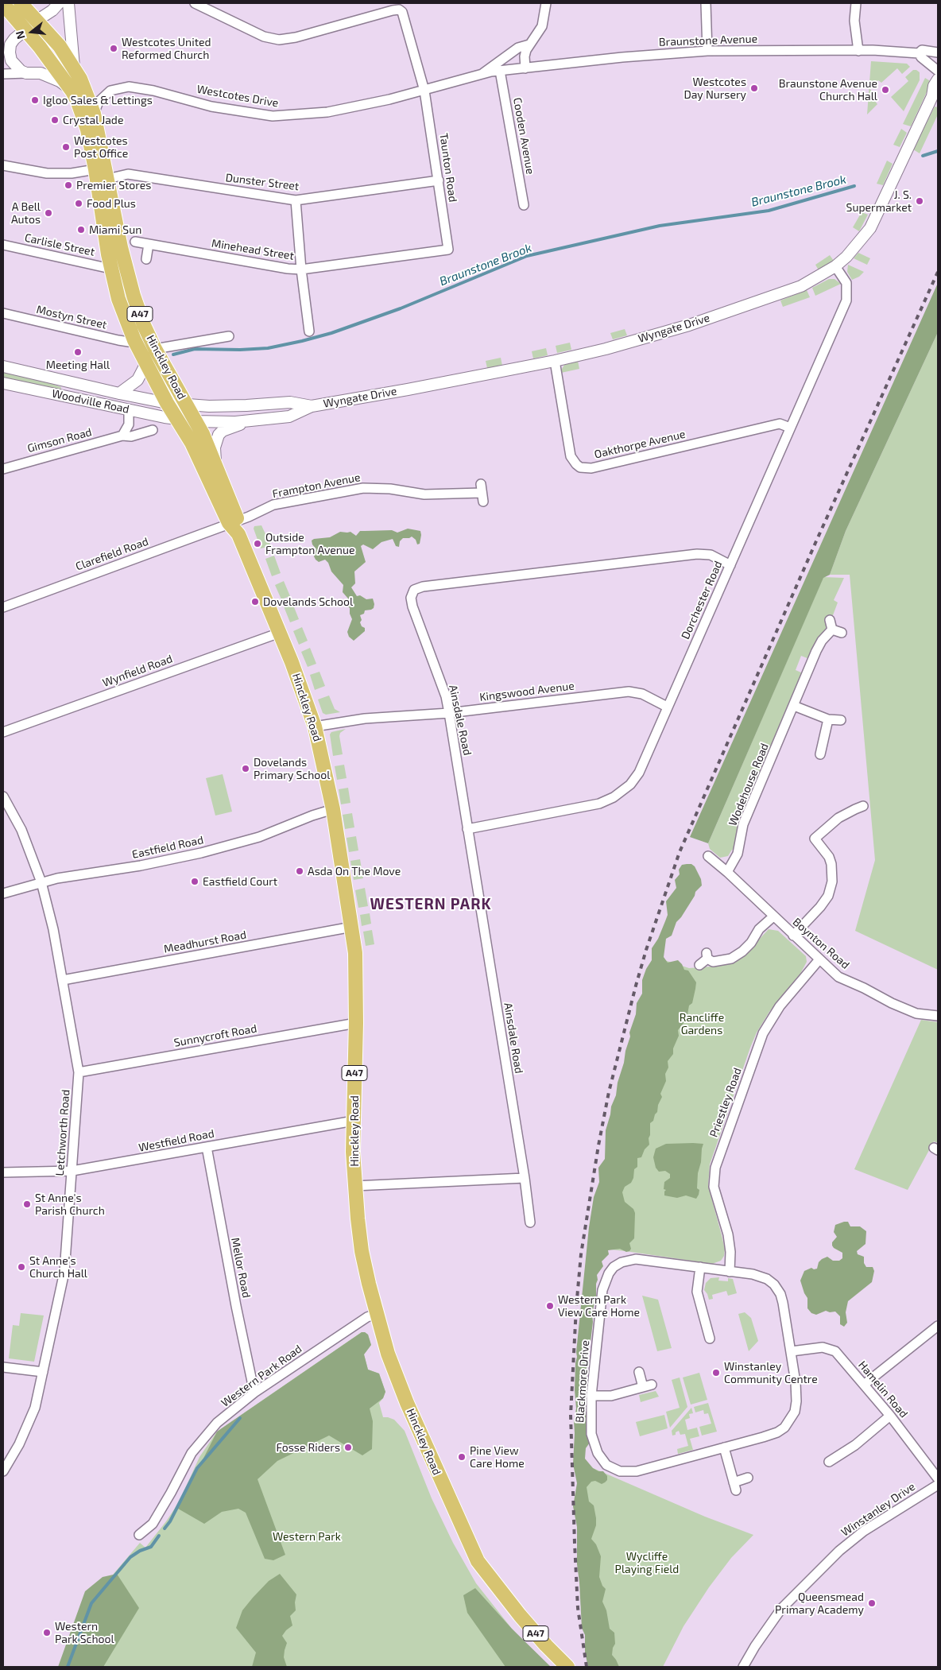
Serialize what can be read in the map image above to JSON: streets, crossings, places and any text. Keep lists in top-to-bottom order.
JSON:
{
  "streets": {
    "main road": ["A47", "Hinckley Road"],
    "street": [
      "Braunstone Avenue",
      "Westcotes Drive",
      "Cooden Avenue",
      "Taunton Road",
      "Dunster Street",
      "Carlisle Street",
      "Minehead Street",
      "Mostyn Street",
      "Wyngate Drive",
      "Woodville Road",
      "Gimson Road",
      "Oakthorpe Avenue",
      "Frampton Avenue",
      "Clarefield Road",
      "Dorchester Road",
      "Wynfield Road",
      "Kingswood Avenue",
      "Ainsdale Road",
      "Wodehouse Road",
      "Eastfield Road",
      "Meadhurst Road",
      "Boynton Road",
      "Sunnycroft Road",
      "Priestley Road",
      "Letchworth Road",
      "Westfield Road",
      "Mellor Road",
      "Western Park Road",
      "Blackmore Drive",
      "Hamelin Road",
      "Winstanley Drive"
    ]
  },
  "crossings": [
    ["Braunstone Avenue", "Westcotes Drive"],
    ["Braunstone Avenue", "Cooden Avenue"],
    ["Westcotes Drive", "Cooden Avenue"],
    ["Westcotes Drive", "Taunton Road"],
    ["Westcotes Drive", "Hinckley Road"],
    ["Taunton Road", "Dunster Street"],
    ["Taunton Road", "Minehead Street"],
    ["Dunster Street", "Hinckley Road"],
    ["Carlisle Street", "Hinckley Road"],
    ["A47", "Hinckley Road"],
    ["Mostyn Street", "Hinckley Road"],
    ["Wyngate Drive", "Hinckley Road"],
    ["Wyngate Drive", "Woodville Road"],
    ["Wyngate Drive", "Oakthorpe Avenue"],
    ["Wyngate Drive", "Dorchester Road"],
    ["Hinckley Road", "Woodville Road"],
    ["Hinckley Road", "Frampton Avenue"],
    ["Hinckley Road", "Clarefield Road"],
    ["Hinckley Road", "Wynfield Road"],
    ["Hinckley Road", "Kingswood Avenue"],
    ["Hinckley Road", "Eastfield Road"],
    ["Hinckley Road", "Meadhurst Road"],
    ["Hinckley Road", "Sunnycroft Road"],
    ["Hinckley Road", "Westfield Road"],
    ["Hinckley Road", "Western Park Road"],
    ["Oakthorpe Avenue", "Dorchester Road"],
    ["Frampton Avenue", "Clarefield Road"],
    ["Dorchester Road", "Kingswood Avenue"],
    ["Dorchester Road", "Ainsdale Road"],
    ["Kingswood Avenue", "Ainsdale Road"],
    ["Wodehouse Road", "Boynton Road"],
    ["Eastfield Road", "Letchworth Road"],
    ["Meadhurst Road", "Letchworth Road"],
    ["Boynton Road", "Priestley Road"],
    ["Sunnycroft Road", "Letchworth Road"],
    ["Priestley Road", "Blackmore Drive"],
    ["Letchworth Road", "Westfield Road"],
    ["Westfield Road", "Mellor Road"],
    ["Mellor Road", "Western Park Road"],
    ["Blackmore Drive", "Hamelin Road"]
  ],
  "districts": ["WESTERN PARK"],
  "water": ["Braunstone Brook"],
  "parks": ["Rancliffe Gardens", "Western Park", "Wycliffe Playing Field"],
  "places": [
    "Westcotes United Reformed Church",
    "Westcotes Day Nursery",
    "Braunstone Avenue Church Hall",
    "Igloo Sales & Lettings",
    "Crystal Jade",
    "Westcotes Post Office",
    "Premier Stores",
    "J. S. Supermarket",
    "Food Plus",
    "A Bell Autos",
    "Miami Sun",
    "Meeting Hall",
    "Outside Frampton Avenue",
    "Dovelands School",
    "Dovelands Primary School",
    "Asda On The Move",
    "Eastfield Court",
    "St Anne's Parish Church",
    "St Anne's Church Hall",
    "Western Park View Care Home",
    "Winstanley Community Centre",
    "Fosse Riders",
    "Pine View Care Home",
    "Queensmead Primary Academy",
    "Western Park School"
  ],
  "north": "left"
}
